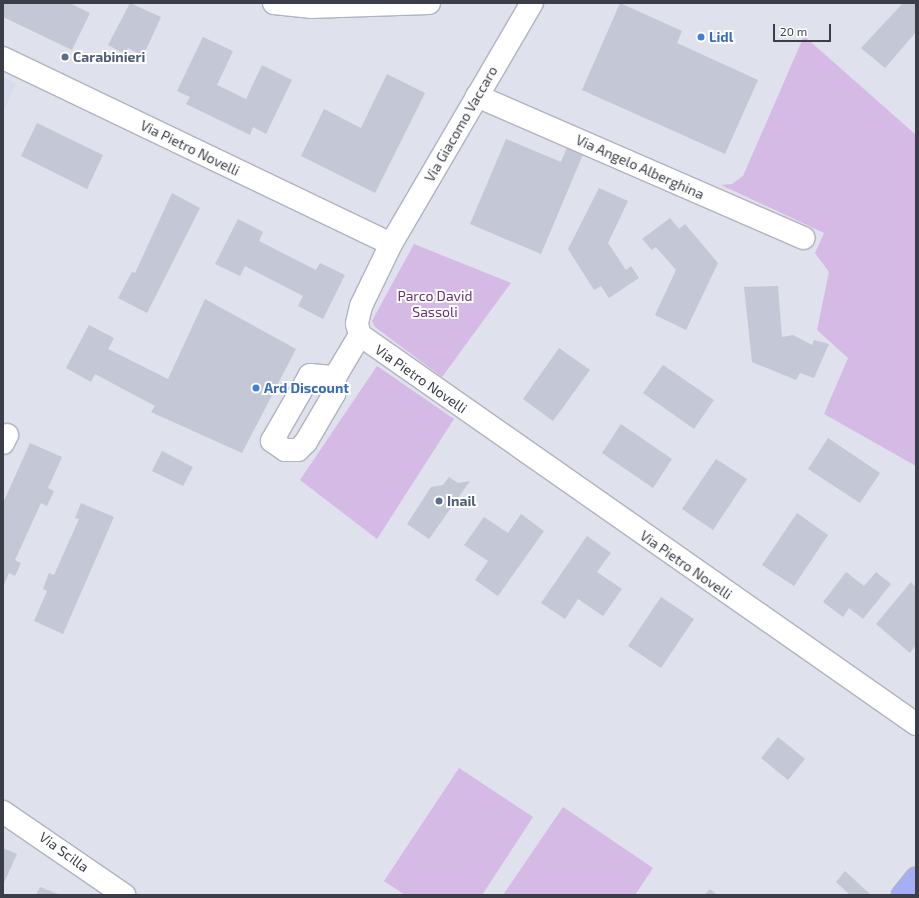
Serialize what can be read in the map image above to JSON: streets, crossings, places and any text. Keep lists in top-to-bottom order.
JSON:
{
  "streets": {
    "street": [
      "Via Giacomo Vaccaro",
      "Via Pietro Novelli",
      "Via Angelo Alberghina",
      "Via Scilla"
    ]
  },
  "crossings": [
    ["Via Giacomo Vaccaro", "Via Pietro Novelli"],
    ["Via Giacomo Vaccaro", "Via Angelo Alberghina"]
  ],
  "parks": ["Parco David Sassoli"],
  "places": [
    "Lidl",
    "Carabinieri",
    "Ard Discount",
    "Inail"
  ],
  "scale_bar": "20 m"
}
